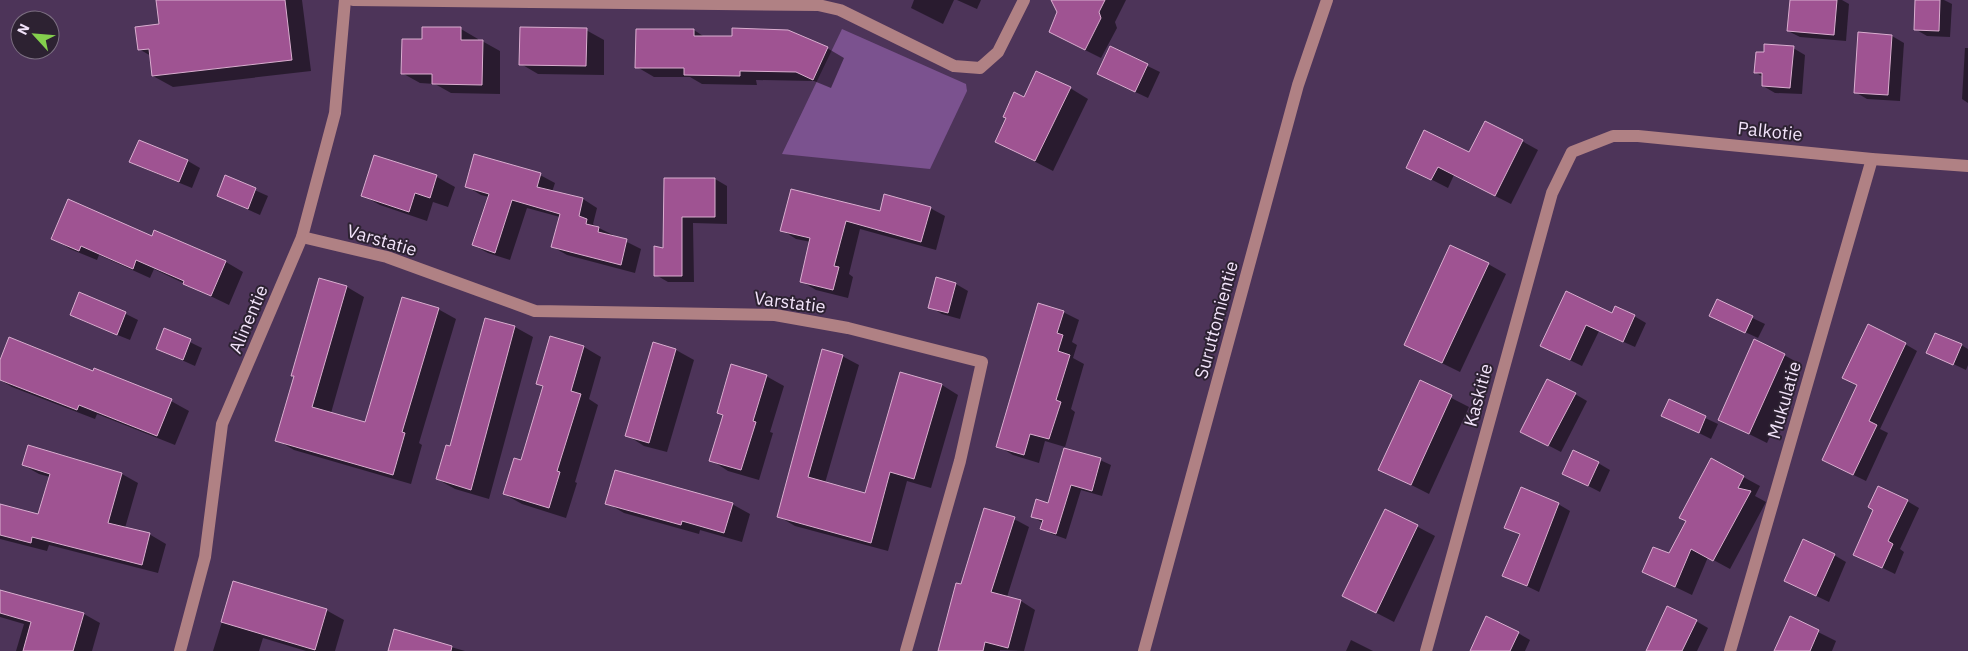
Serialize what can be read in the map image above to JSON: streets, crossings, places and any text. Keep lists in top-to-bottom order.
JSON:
{
  "streets": {
    "street": [
      "Palkotie",
      "Varstatie",
      "Alinentie",
      "Suruttomientie",
      "Kaskitie",
      "Mukulatie"
    ]
  },
  "crossings": [
    ["Palkotie", "Kaskitie"],
    ["Palkotie", "Mukulatie"],
    ["Varstatie", "Alinentie"]
  ],
  "north": "top left"
}
